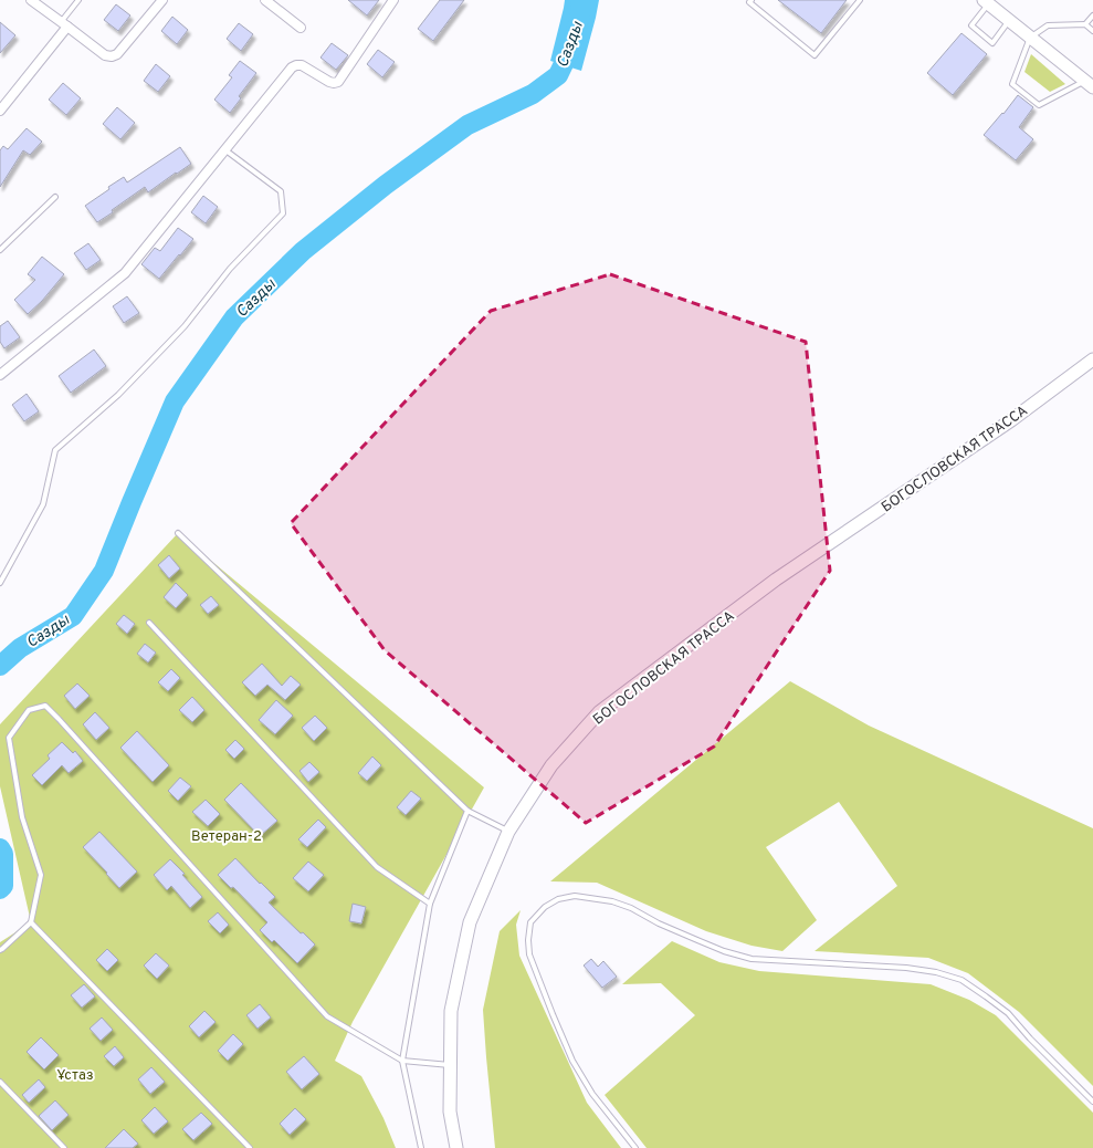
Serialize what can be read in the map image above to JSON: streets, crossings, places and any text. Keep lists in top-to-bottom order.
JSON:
{
  "streets": {
    "main road": ["БОГОСЛОВСКАЯ ТРАССА"]
  },
  "water": ["Сазды"],
  "parks": ["Ветеран-2", "Ұстаз"]
}
